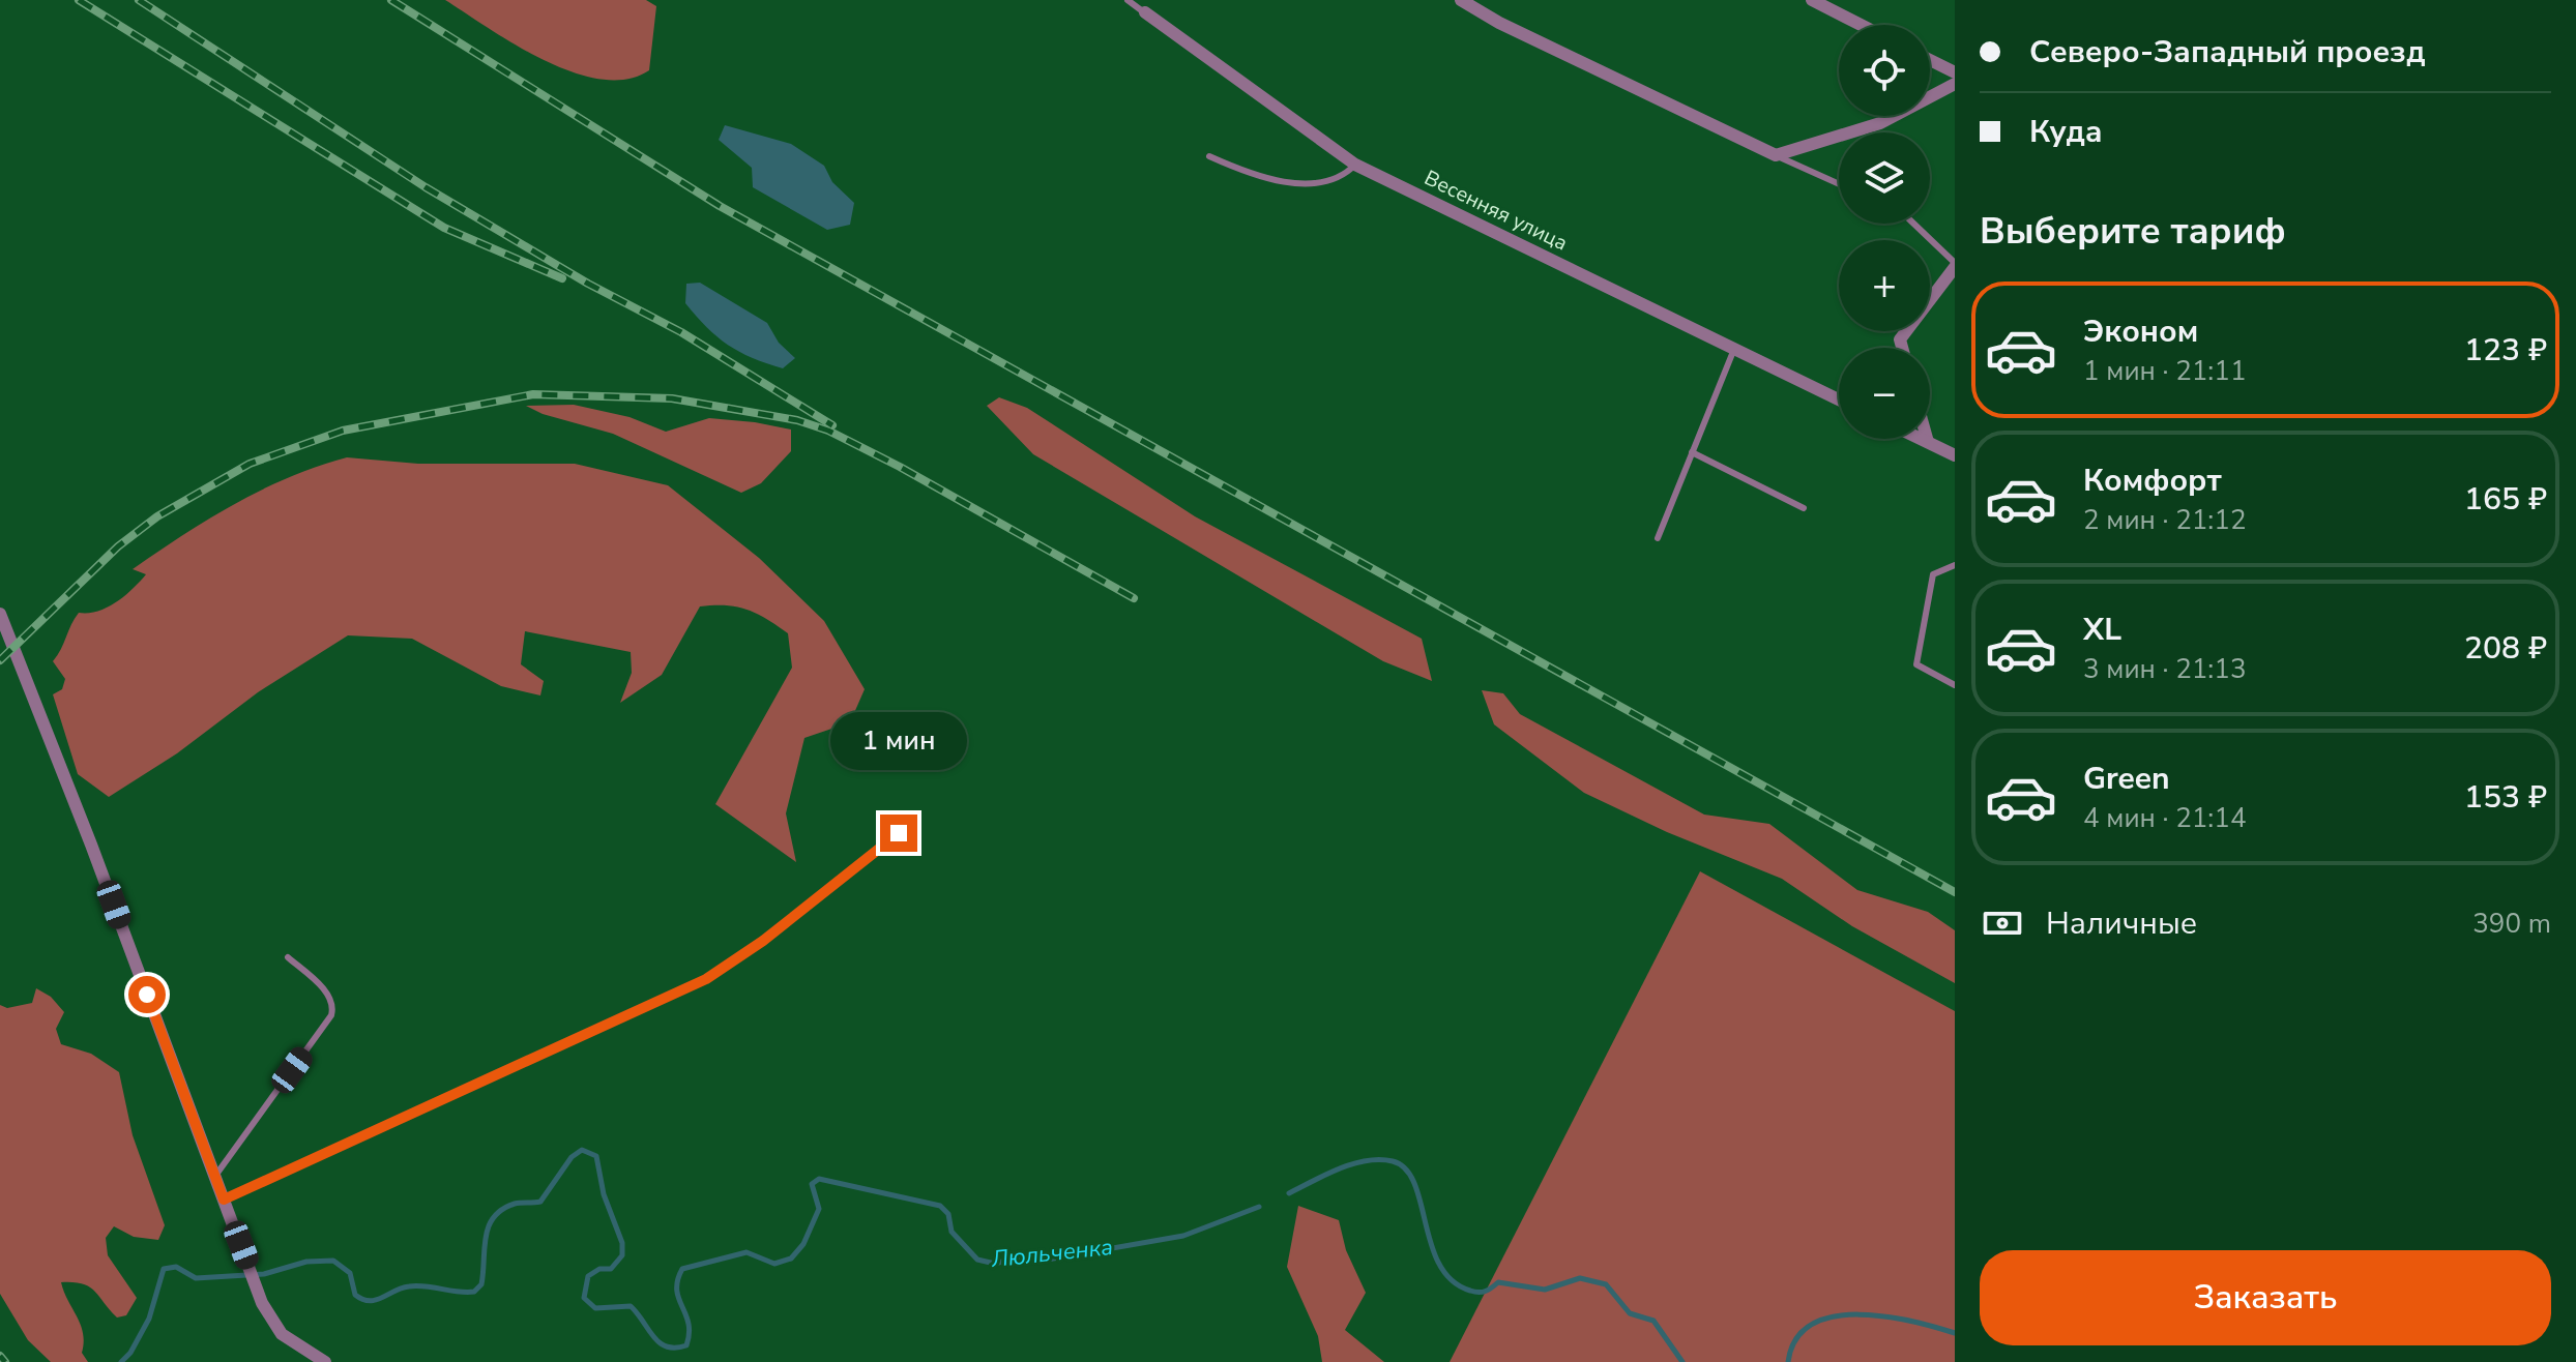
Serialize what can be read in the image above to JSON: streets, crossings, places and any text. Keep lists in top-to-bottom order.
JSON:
{
  "streets": {
    "street": ["Весенняя улица"]
  },
  "water": ["Люльченка"],
  "page": {
    "banner": ["Северо-Западный проезд", "Куда"],
    "map_buttons": ["+", "−"],
    "heading": "Выберите тариф",
    "list": [
      {
        "name": "Эконом",
        "note": "1 мин · 21:11",
        "value": "123 ₽"
      },
      {
        "name": "Комфорт",
        "note": "2 мин · 21:12",
        "value": "165 ₽"
      },
      {
        "name": "XL",
        "note": "3 мин · 21:13",
        "value": "208 ₽"
      },
      {
        "name": "Green",
        "note": "4 мин · 21:14",
        "value": "153 ₽"
      }
    ],
    "bubble": "1 мин",
    "pay": ["Наличные", "390 m"],
    "buttons": "Заказать"
  }
}
